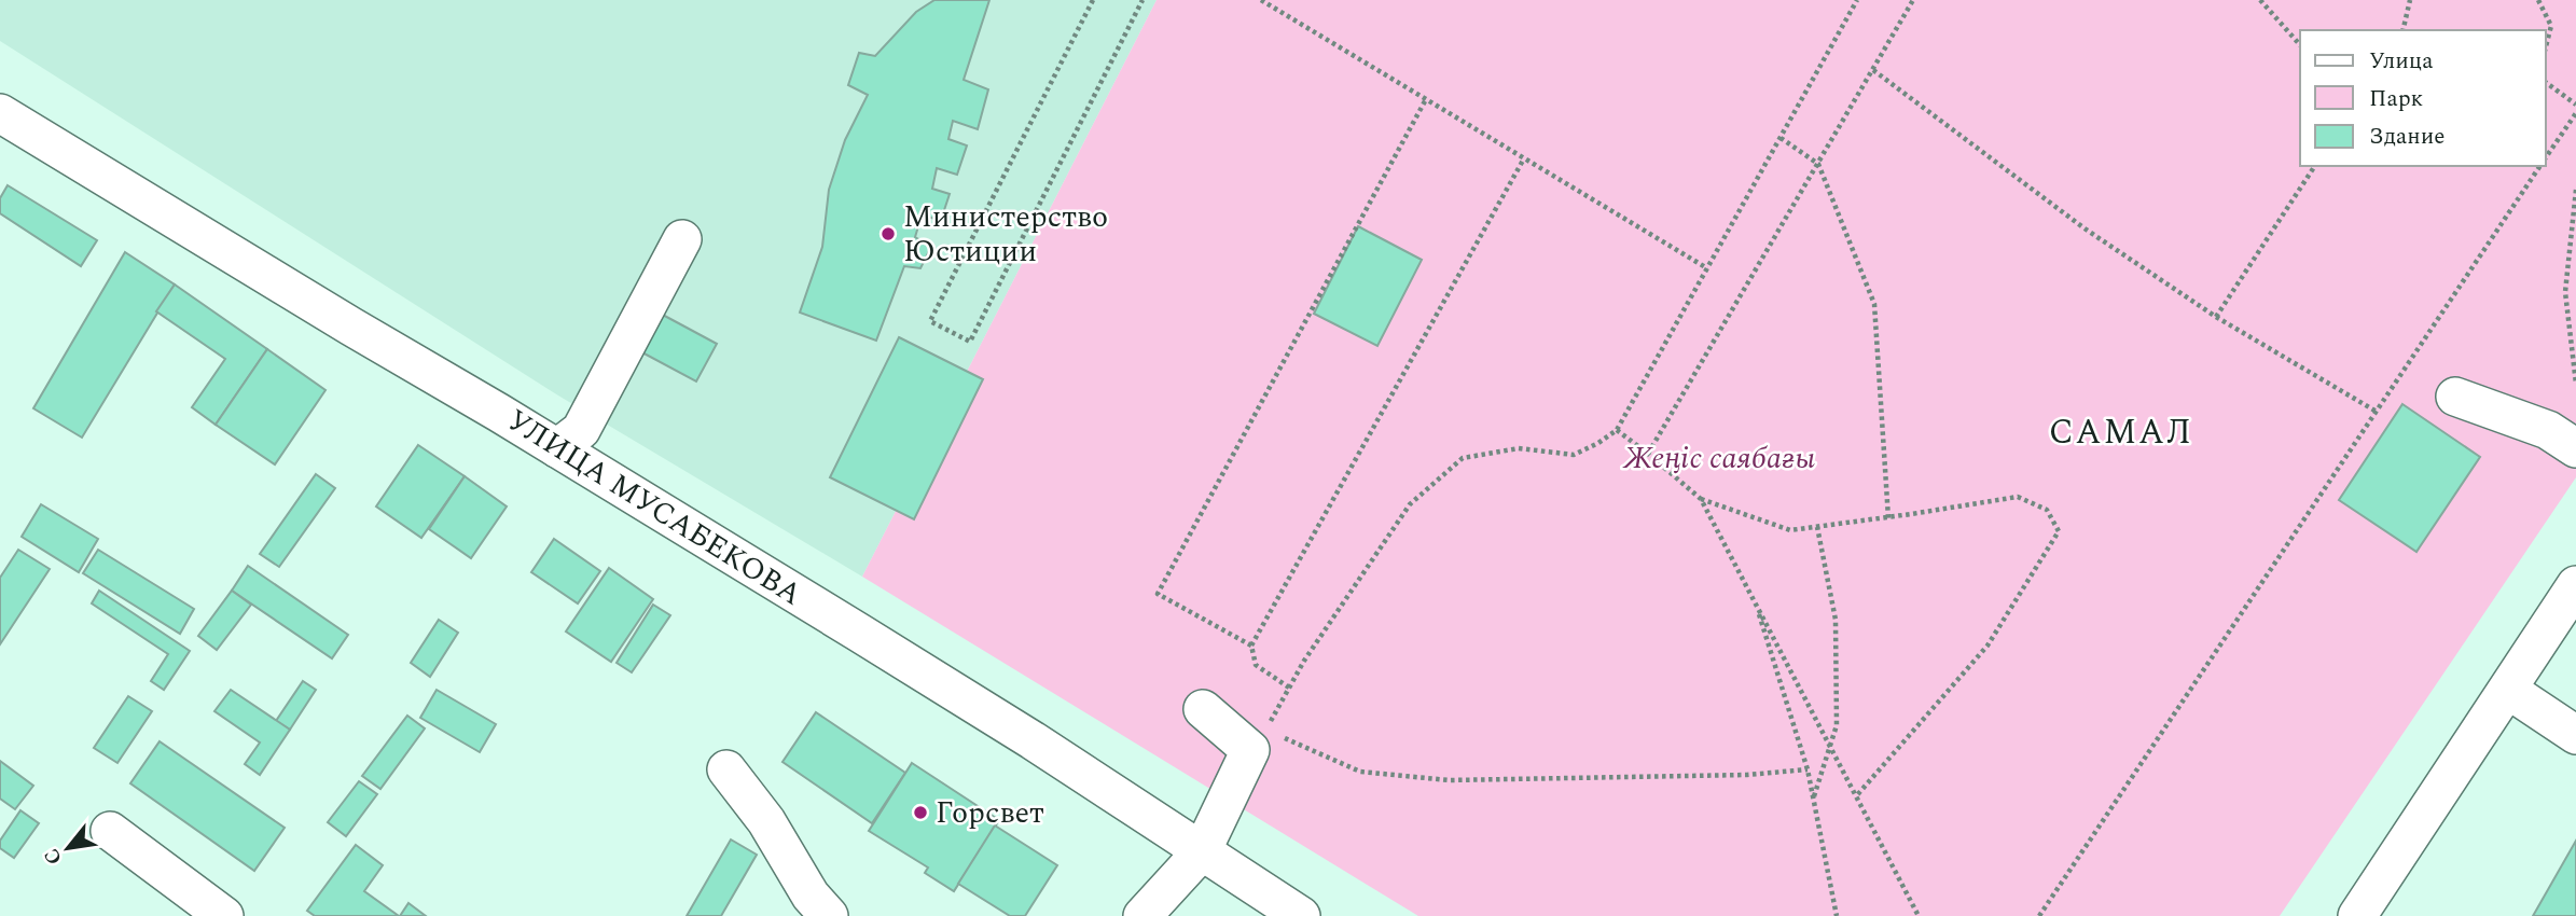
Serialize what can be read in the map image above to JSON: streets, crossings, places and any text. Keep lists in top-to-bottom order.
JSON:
{
  "streets": {
    "street": ["УЛИЦА МУСАБЕКОВА"]
  },
  "districts": ["САМАЛ"],
  "parks": ["Жеңіс саябағы"],
  "places": ["Министерство Юстиции", "Горсвет"],
  "legend": ["Улица", "Парк", "Здание"],
  "north": "bottom left"
}
